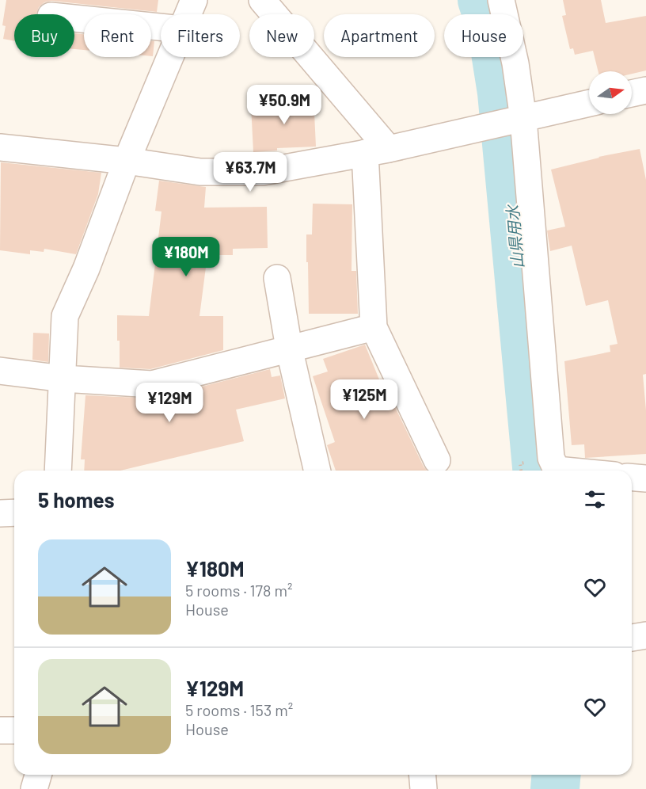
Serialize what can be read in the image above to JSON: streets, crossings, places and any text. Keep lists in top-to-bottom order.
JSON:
{
  "water": ["山県用水"],
  "north": "right",
  "page": {
    "chip": [
      "Buy",
      "Rent",
      "Filters",
      "New",
      "Apartment",
      "House"
    ],
    "price": [
      "¥50.9M",
      "¥63.7M",
      "¥180M",
      "¥125M",
      "¥129M"
    ],
    "heading": "5 homes",
    "list": [
      {
        "name": "¥180M",
        "note": "5 rooms · 178 m² · House"
      },
      {
        "name": "¥129M",
        "note": "5 rooms · 153 m² · House"
      }
    ]
  }
}
